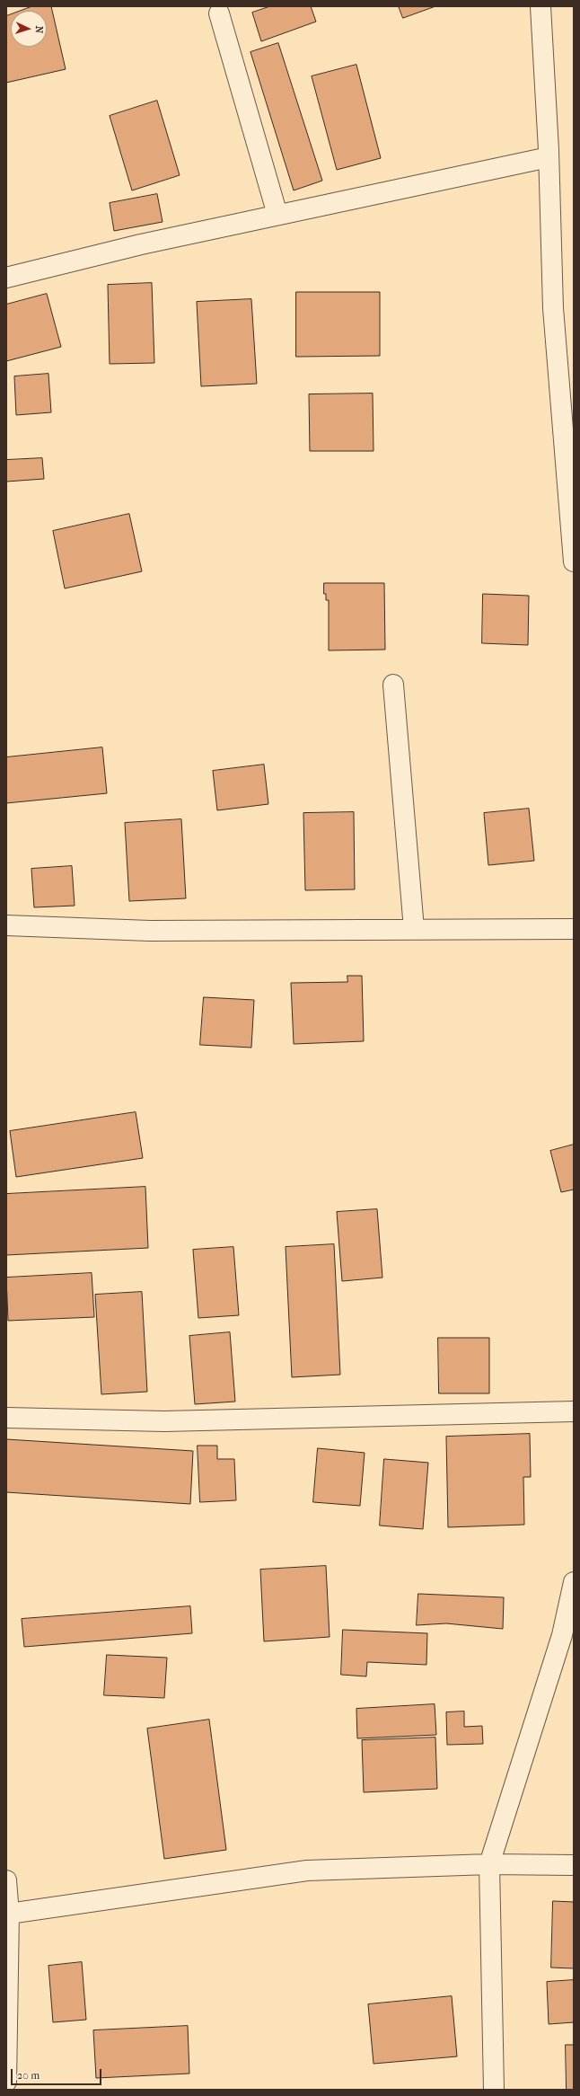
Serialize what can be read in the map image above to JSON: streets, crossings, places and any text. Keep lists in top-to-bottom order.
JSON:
{
  "scale_bar": "20 m",
  "north": "right"
}
